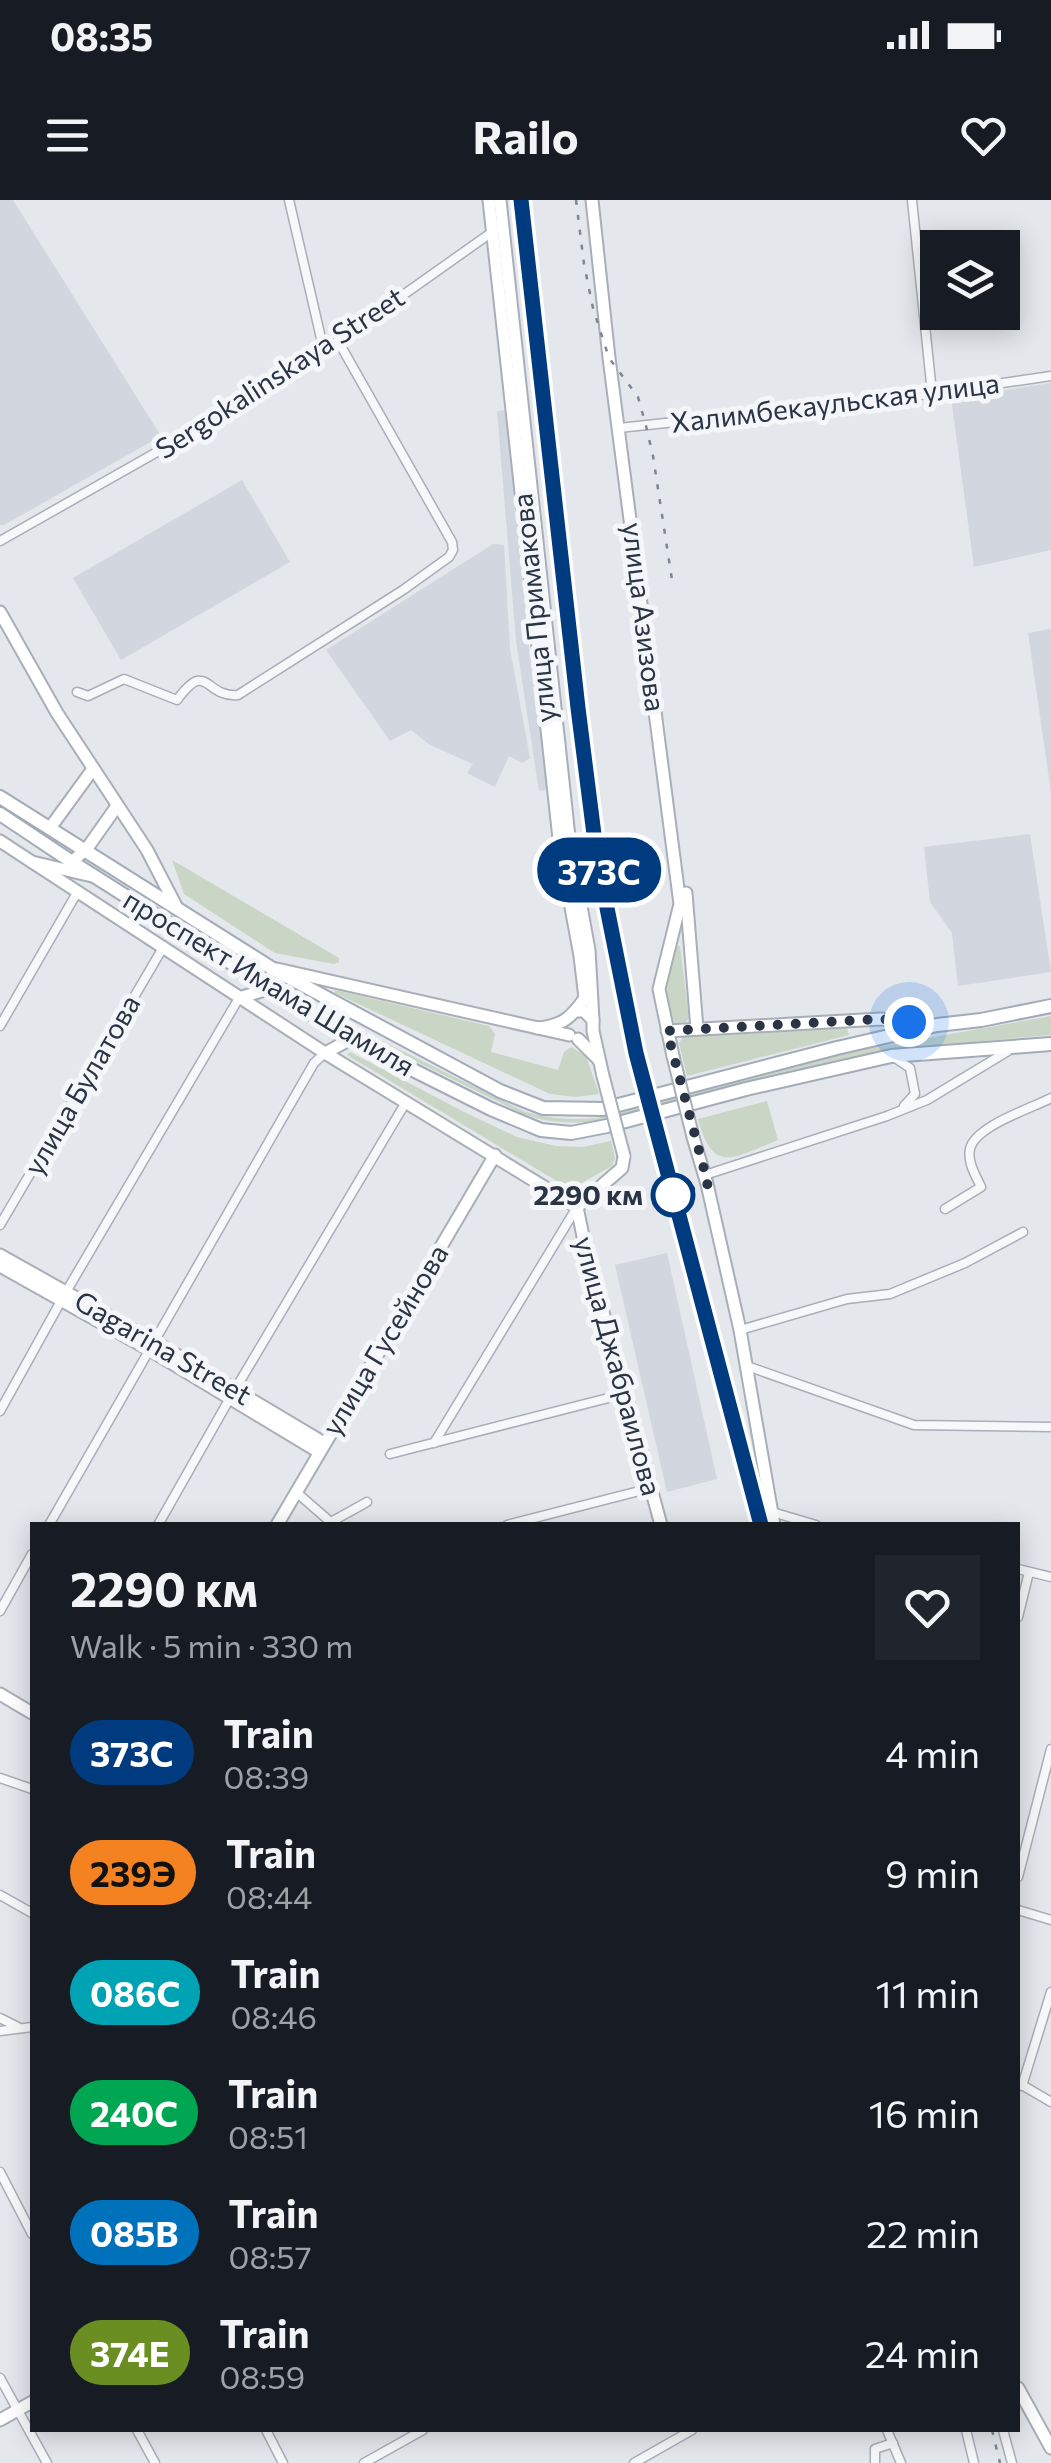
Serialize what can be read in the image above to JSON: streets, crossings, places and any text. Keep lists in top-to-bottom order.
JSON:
{
  "streets": {
    "main road": [
      "улица Примакова",
      "улица Азизова",
      "проспект Имама Шамиля",
      "улица Гусейнова",
      "Gagarina Street",
      "улица Джабраилова"
    ],
    "street": ["Sergokalinskaya Street", "Халимбекаульская улица", "улица Булатова"]
  },
  "crossings": [
    ["Sergokalinskaya Street", "улица Примакова"],
    ["Халимбекаульская улица", "улица Азизова"],
    ["улица Примакова", "проспект Имама Шамиля"],
    ["проспект Имама Шамиля", "улица Булатова"],
    ["проспект Имама Шамиля", "улица Гусейнова"],
    ["проспект Имама Шамиля", "улица Джабраилова"],
    ["улица Гусейнова", "Gagarina Street"]
  ],
  "places": ["2290 км"],
  "page": {
    "status": "08:35",
    "header": "Railo",
    "on_map": "373C",
    "heading": ["2290 км", "Walk · 5 min · 330 m"],
    "list": [
      {
        "mark": "373C",
        "name": "Train",
        "note": "08:39",
        "value": "4 min"
      },
      {
        "mark": "239Э",
        "name": "Train",
        "note": "08:44",
        "value": "9 min"
      },
      {
        "mark": "086С",
        "name": "Train",
        "note": "08:46",
        "value": "11 min"
      },
      {
        "mark": "240С",
        "name": "Train",
        "note": "08:51",
        "value": "16 min"
      },
      {
        "mark": "085В",
        "name": "Train",
        "note": "08:57",
        "value": "22 min"
      },
      {
        "mark": "374Е",
        "name": "Train",
        "note": "08:59",
        "value": "24 min"
      }
    ]
  }
}
